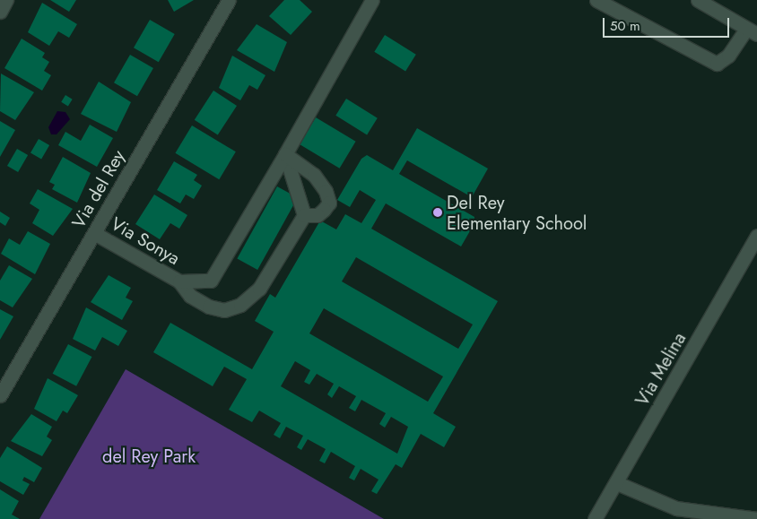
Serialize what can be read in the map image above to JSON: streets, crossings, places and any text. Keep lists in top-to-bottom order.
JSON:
{
  "streets": {
    "street": ["Via del Rey", "Via Sonya", "Via Melina"]
  },
  "crossings": [
    ["Via del Rey", "Via Sonya"]
  ],
  "parks": ["del Rey Park"],
  "places": ["Del Rey Elementary School"],
  "scale_bar": "50 m"
}
